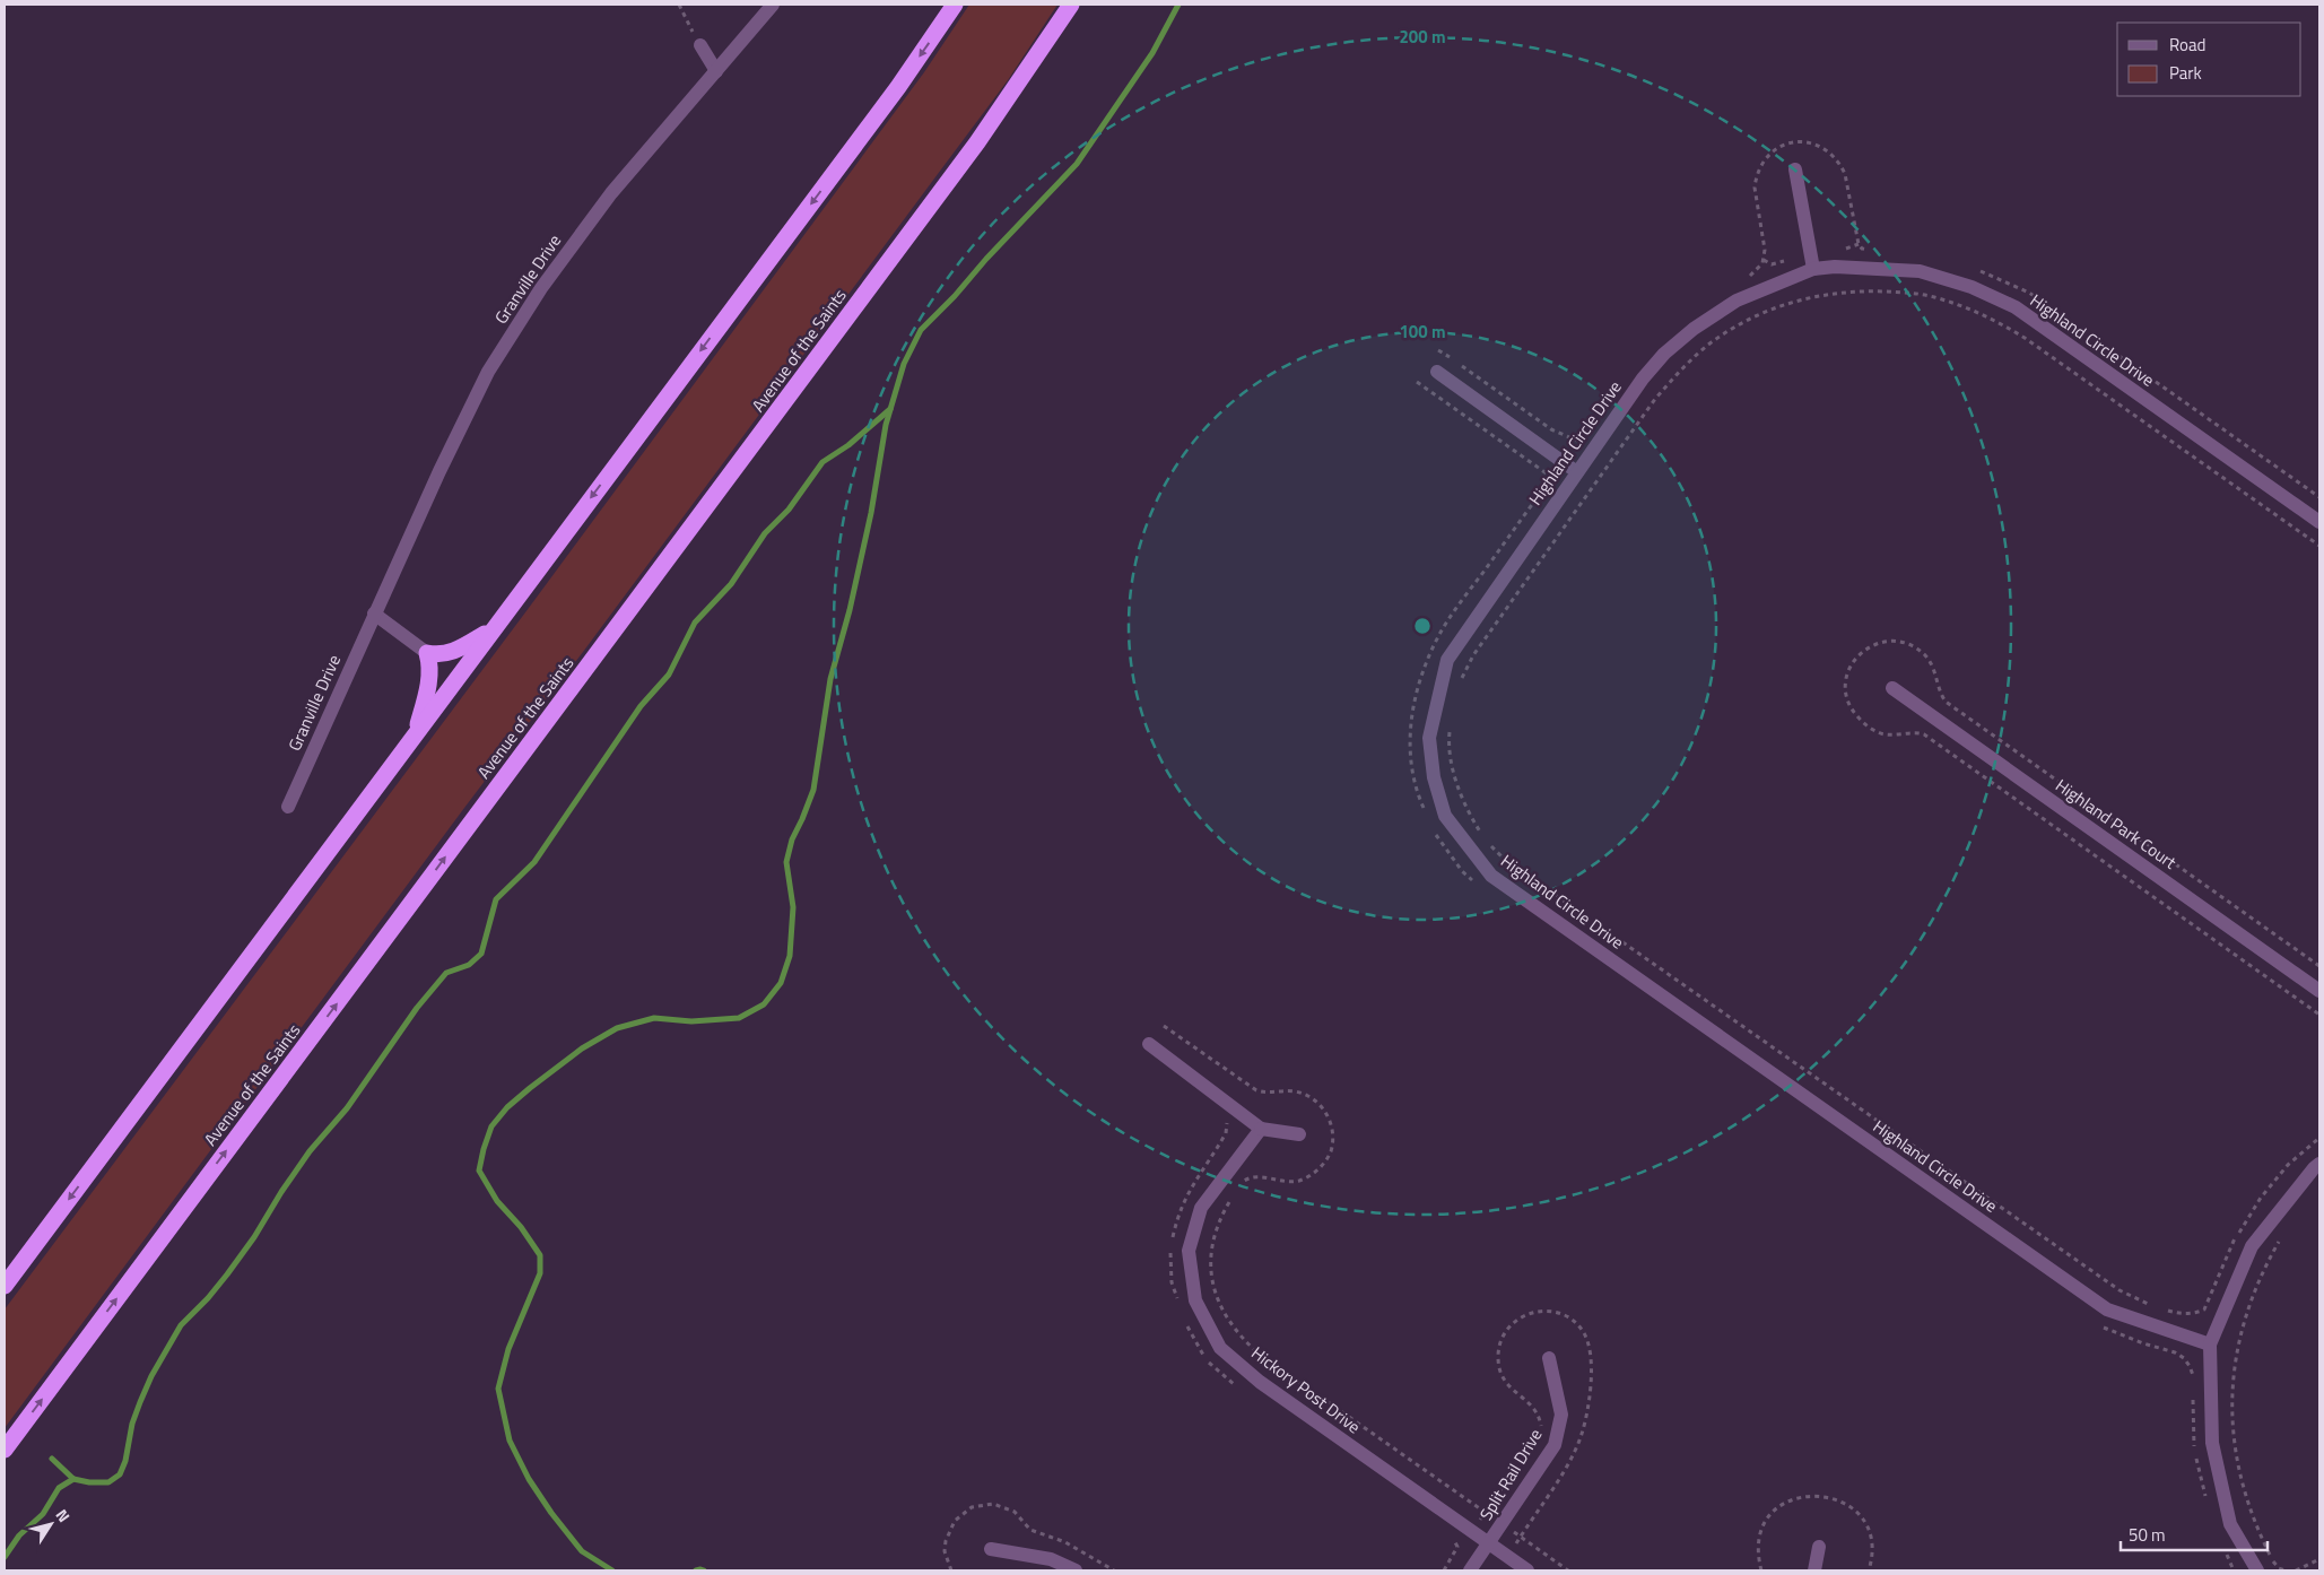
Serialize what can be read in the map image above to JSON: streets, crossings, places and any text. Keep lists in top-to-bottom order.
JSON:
{
  "streets": {
    "highway": ["Avenue of the Saints"],
    "street": [
      "Granville Drive",
      "Highland Circle Drive",
      "Highland Park Court",
      "Hickory Post Drive",
      "Split Rail Drive"
    ]
  },
  "crossings": [
    ["Hickory Post Drive", "Split Rail Drive"]
  ],
  "legend": ["Road", "Park"],
  "scale_bar": "50 m",
  "north": "top right",
  "rings": ["200 m", "100 m"]
}
